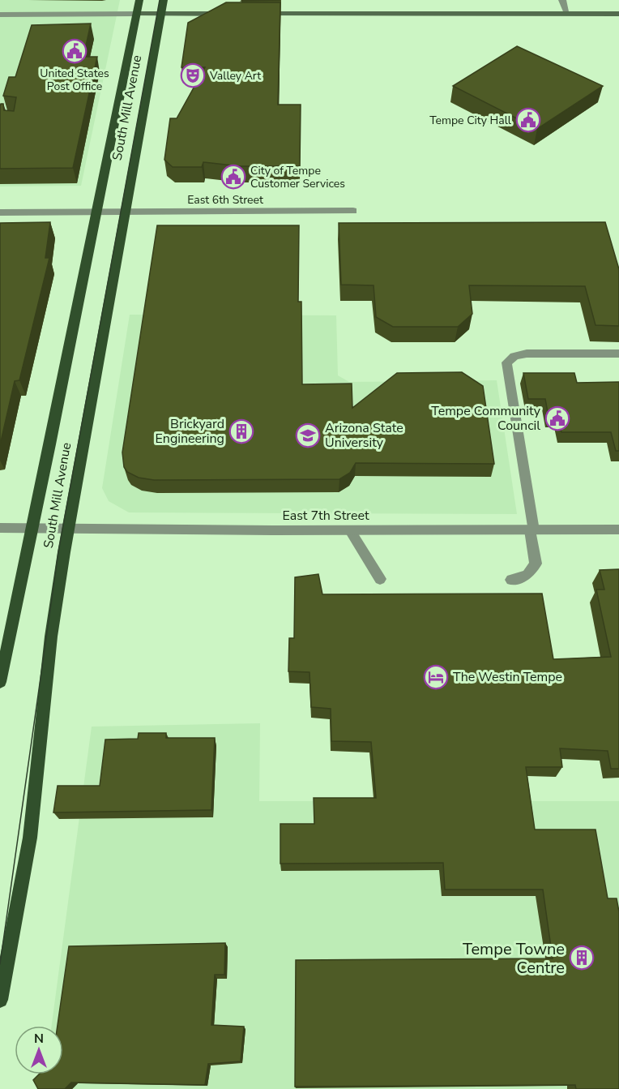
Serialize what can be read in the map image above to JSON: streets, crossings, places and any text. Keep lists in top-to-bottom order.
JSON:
{
  "streets": {
    "main road": ["South Mill Avenue"],
    "street": ["East 6th Street", "East 7th Street"]
  },
  "crossings": [
    ["South Mill Avenue", "East 6th Street"],
    ["South Mill Avenue", "East 7th Street"]
  ],
  "places": {
    "public building": [
      "United States Post Office",
      "Tempe City Hall",
      "City of Tempe Customer Services",
      "Tempe Community Council"
    ],
    "theatre": ["Valley Art"],
    "building": ["Brickyard Engineering", "Tempe Towne Centre"],
    "school or university": ["Arizona State University"],
    "hotel": ["The Westin Tempe"]
  },
  "north": "top"
}
